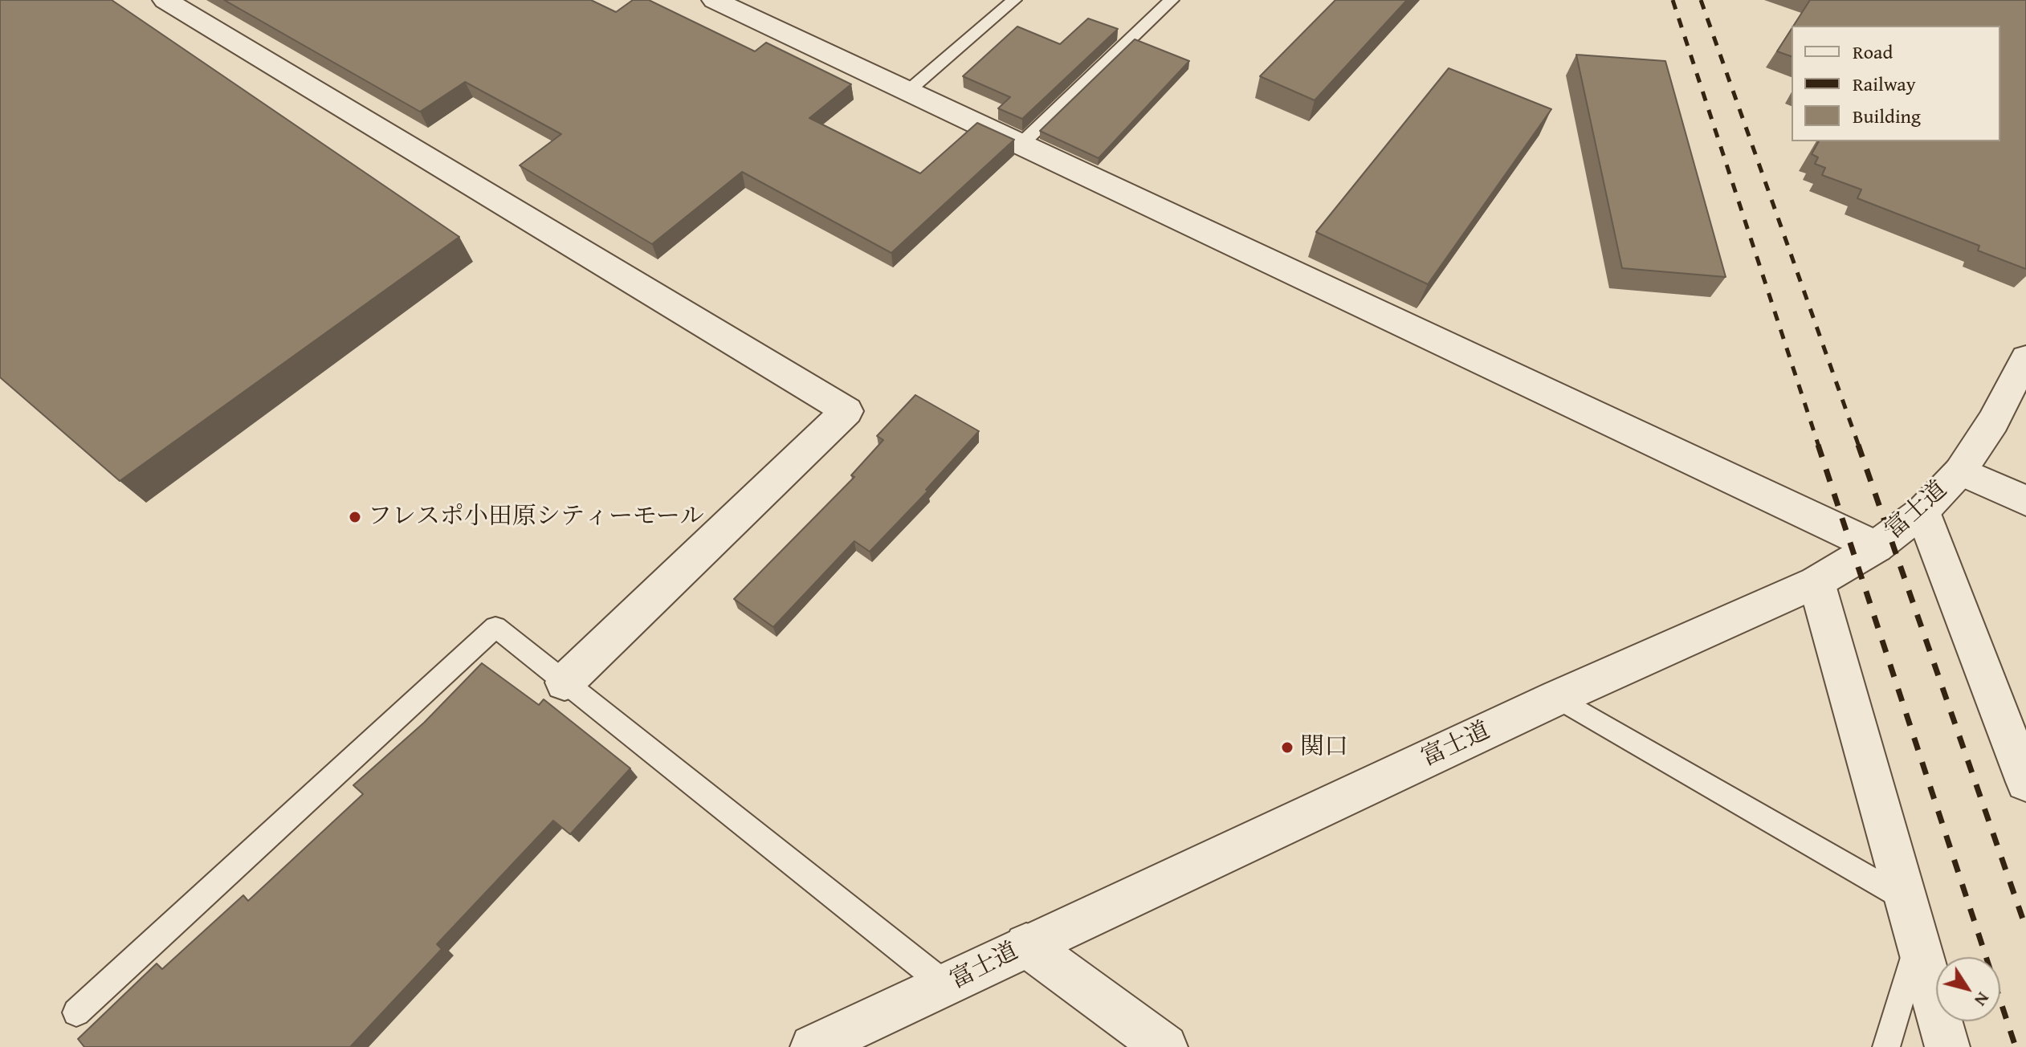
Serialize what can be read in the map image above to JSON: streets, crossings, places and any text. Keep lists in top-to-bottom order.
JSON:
{
  "streets": {
    "street": ["富士道"]
  },
  "places": ["フレスポ小田原シティーモール", "関口"],
  "legend": ["Road", "Railway", "Building"],
  "north": "bottom right"
}
